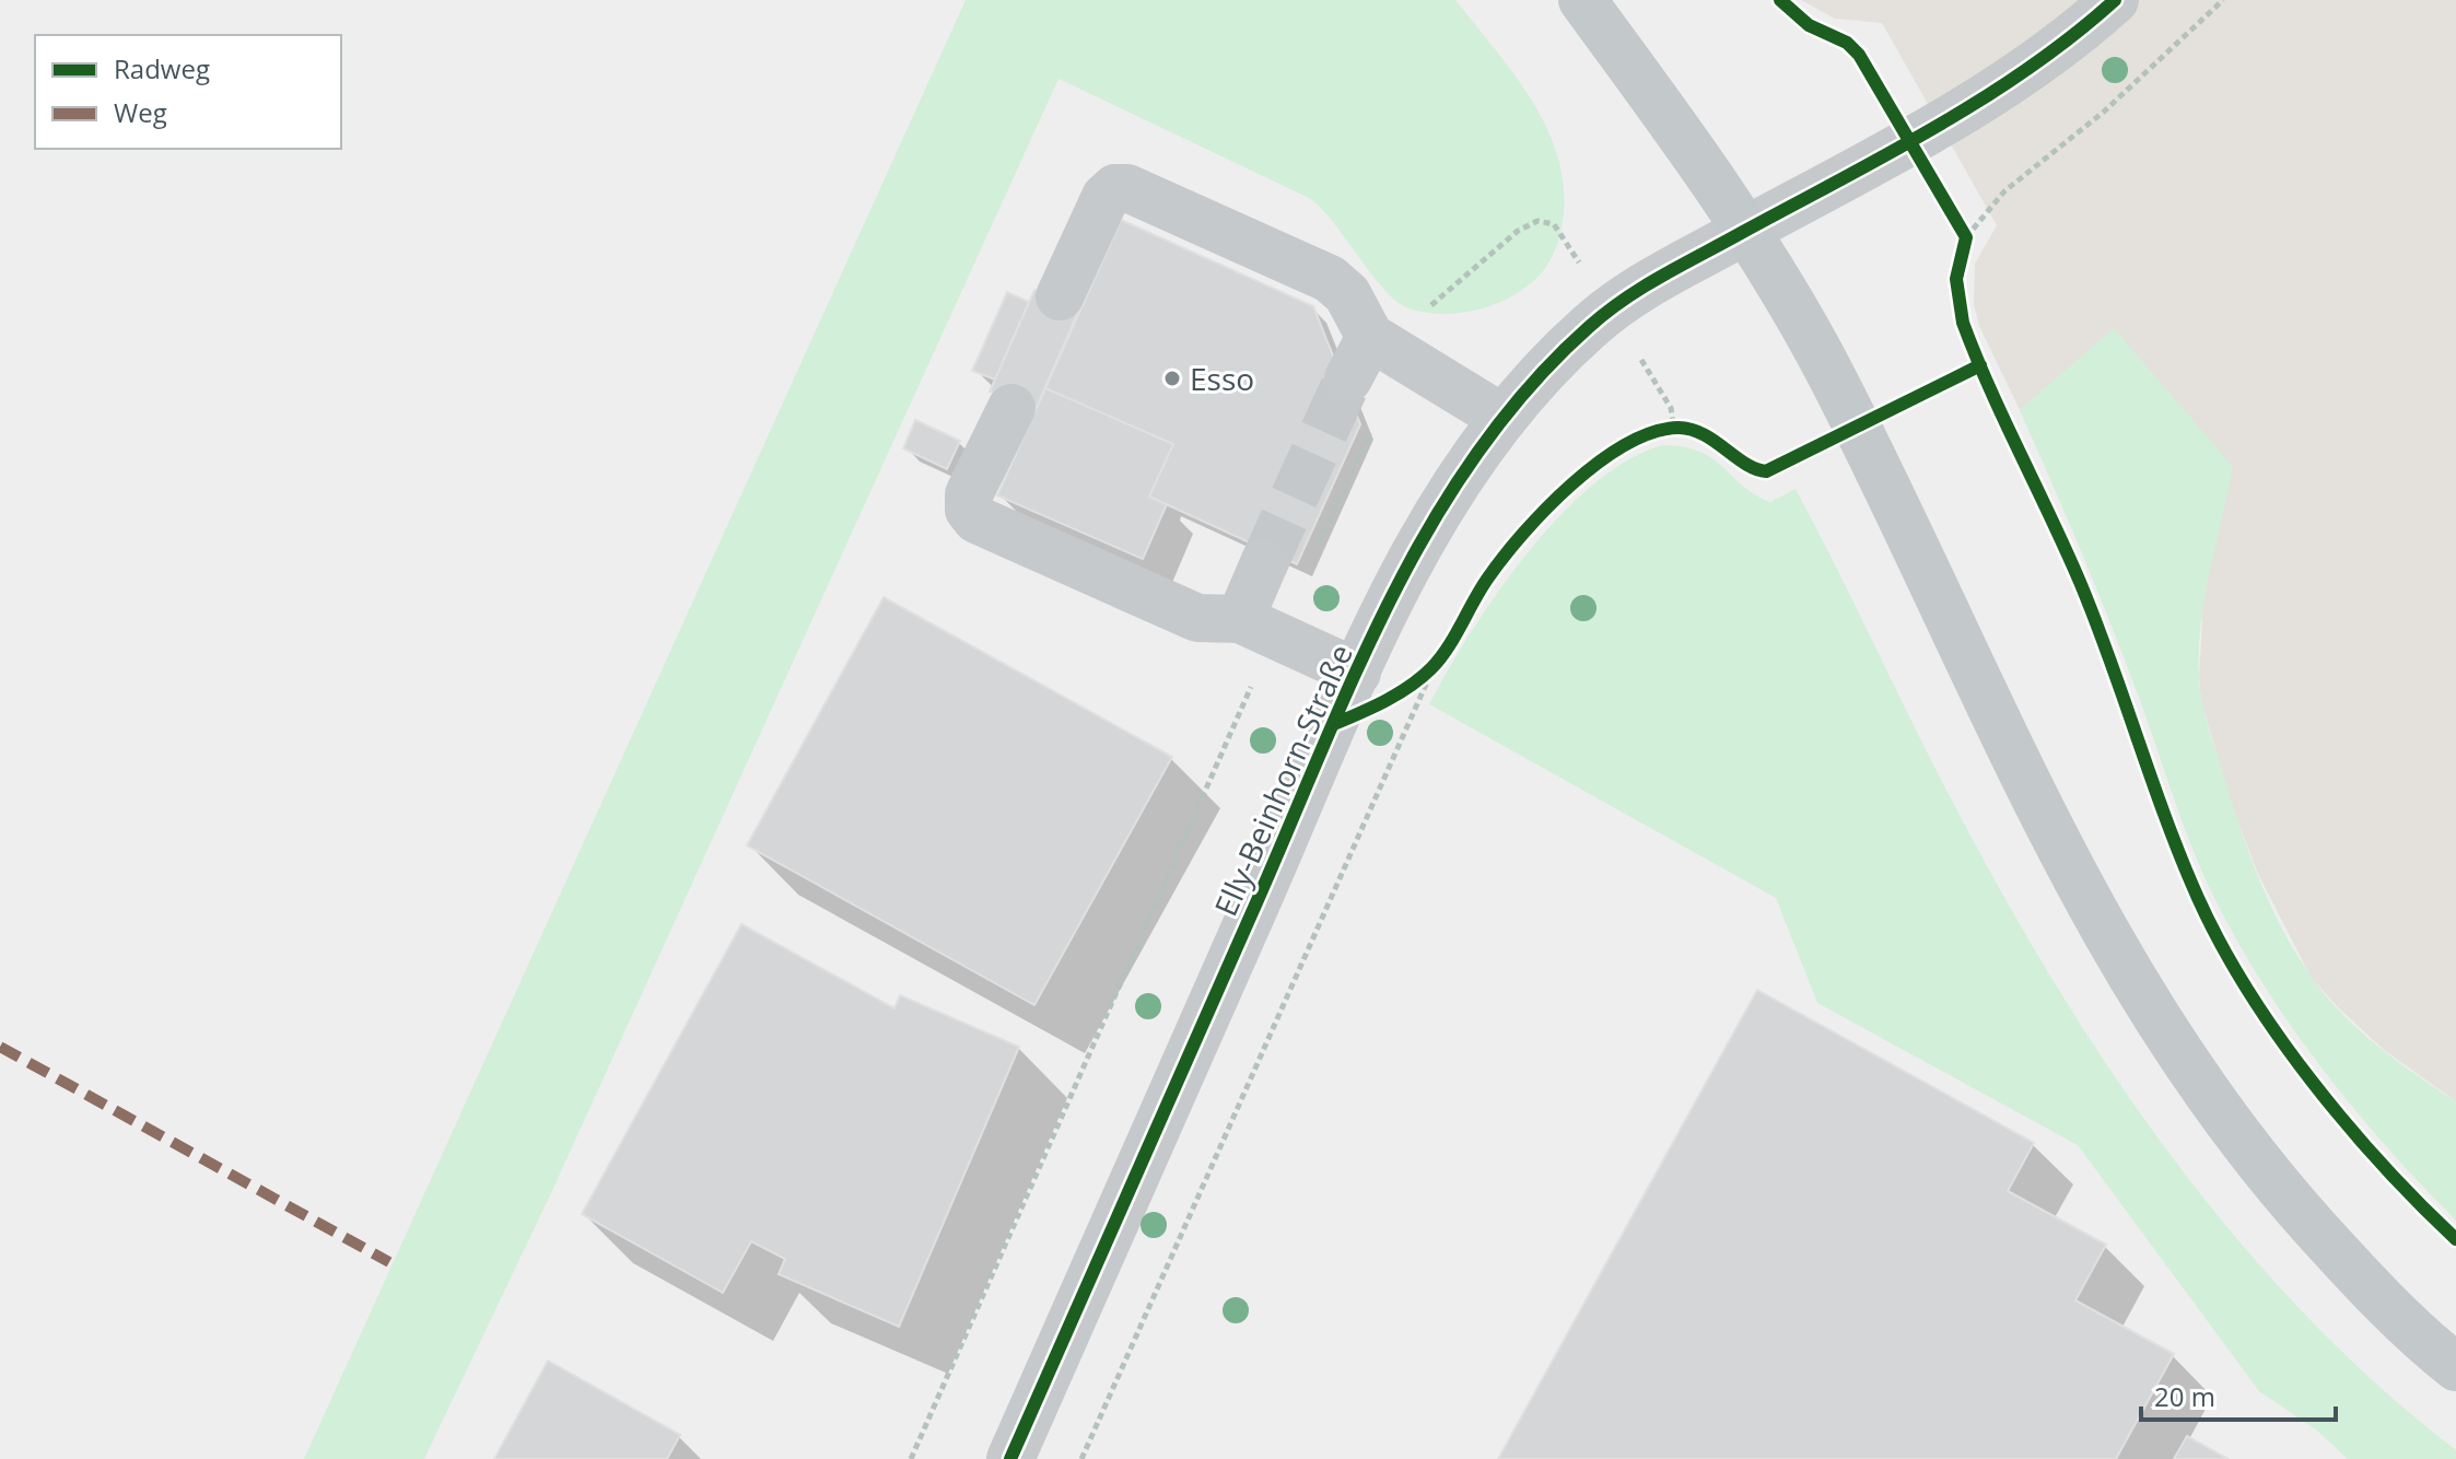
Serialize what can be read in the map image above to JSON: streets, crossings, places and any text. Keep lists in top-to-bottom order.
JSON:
{
  "streets": {
    "street": ["Elly-Beinhorn-Straße"]
  },
  "places": ["Esso"],
  "legend": ["Radweg", "Weg"],
  "scale_bar": "20 m"
}
